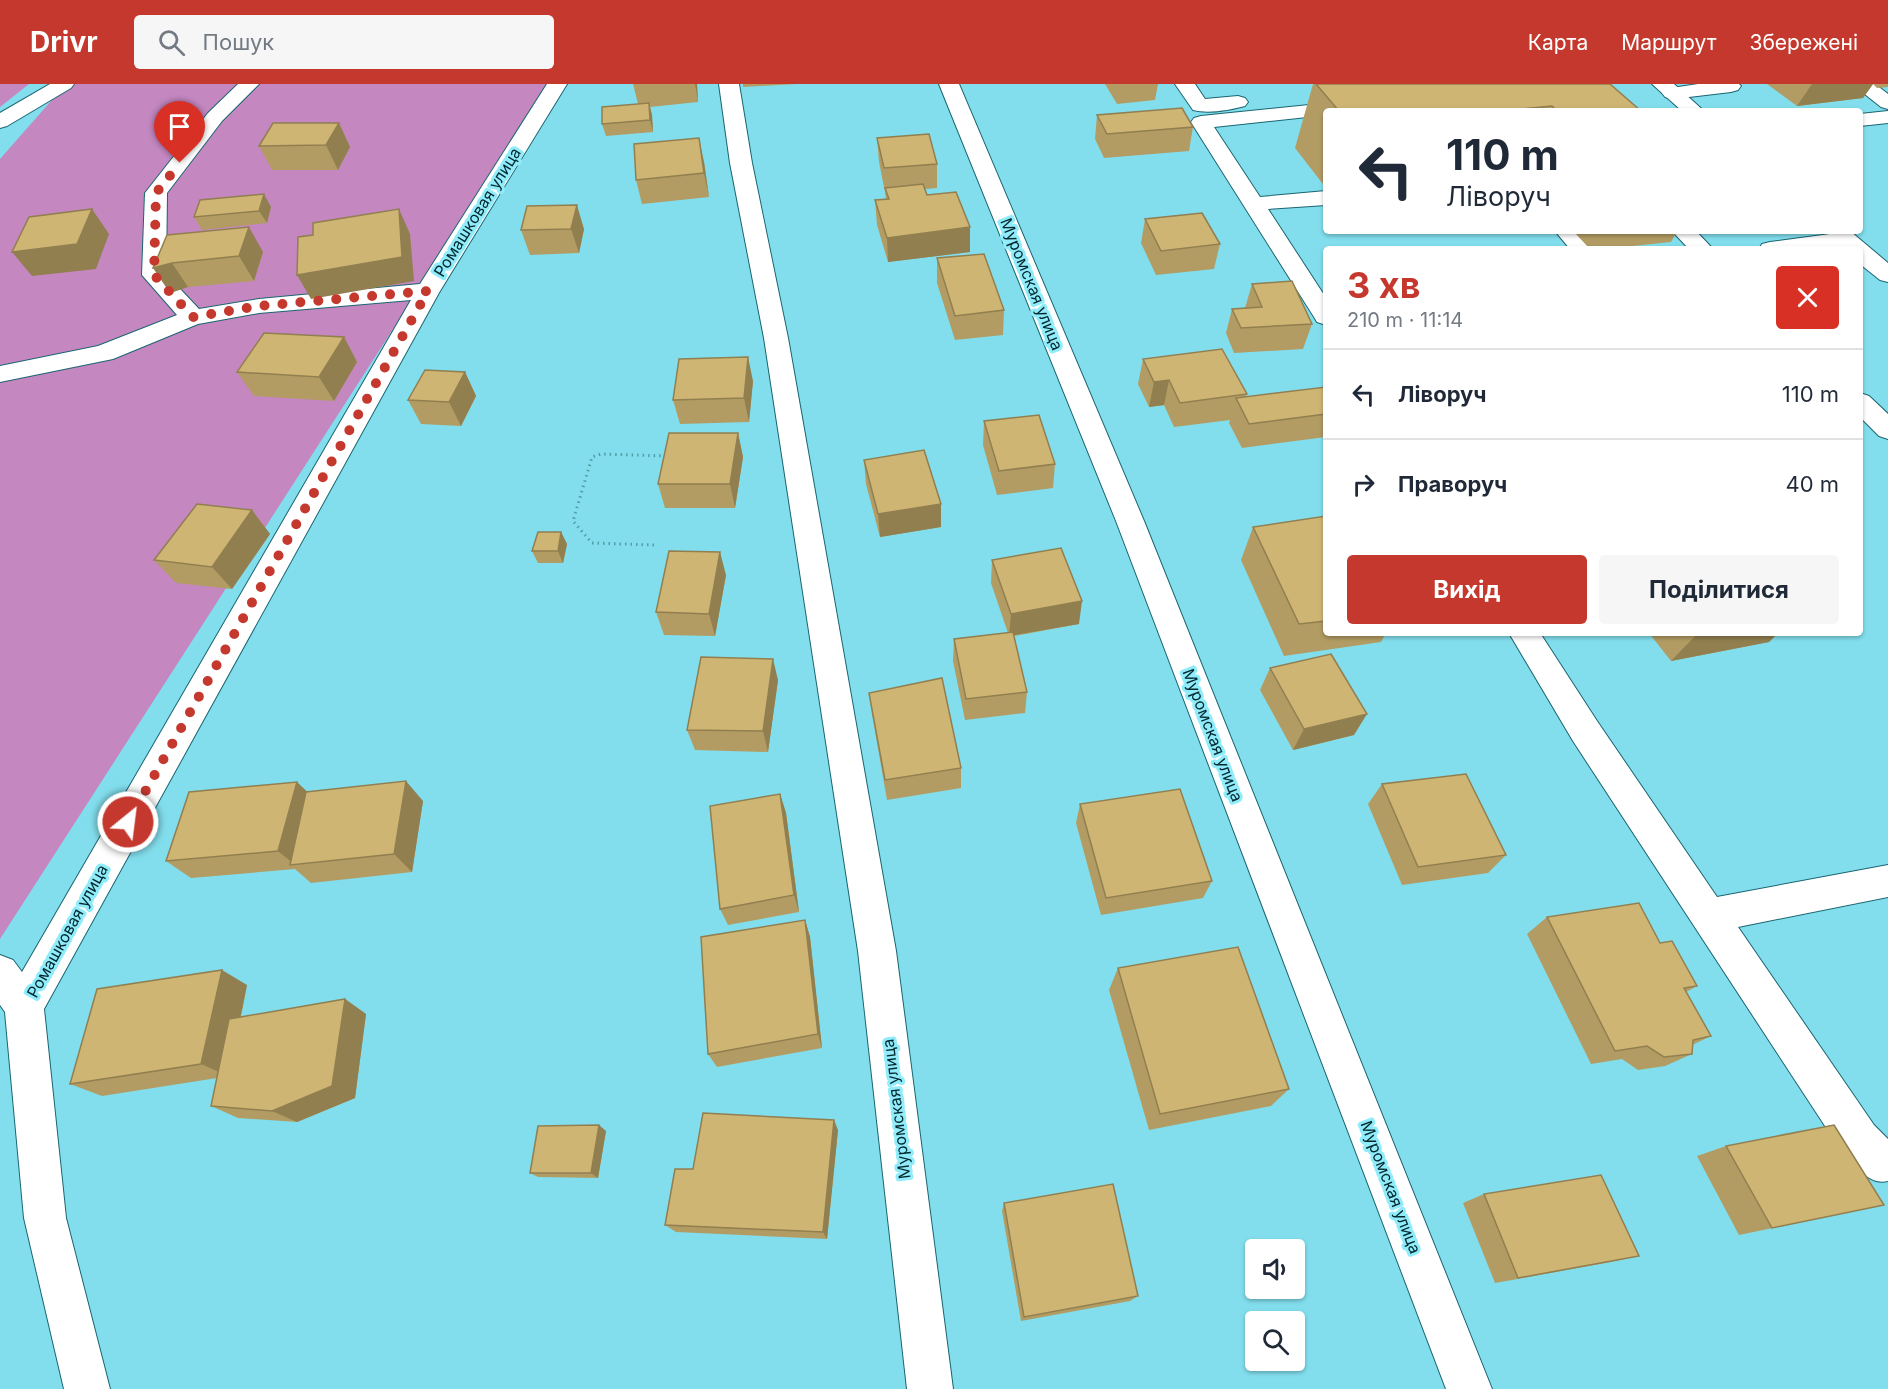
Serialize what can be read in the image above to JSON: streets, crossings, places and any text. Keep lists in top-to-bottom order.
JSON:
{
  "streets": {
    "street": ["Ромашковая улица", "Муромская улица"]
  },
  "page": {
    "header": "Drivr",
    "search": "Пошук",
    "nav": ["Карта", "Маршрут", "Збережені"],
    "turn": ["110 m", "Ліворуч"],
    "heading": ["3 хв", "210 m · 11:14"],
    "list": [
      {
        "name": "Ліворуч",
        "value": "110 m"
      },
      {
        "name": "Праворуч",
        "value": "40 m"
      }
    ],
    "buttons": ["Вихід", "Поділитися"]
  }
}
